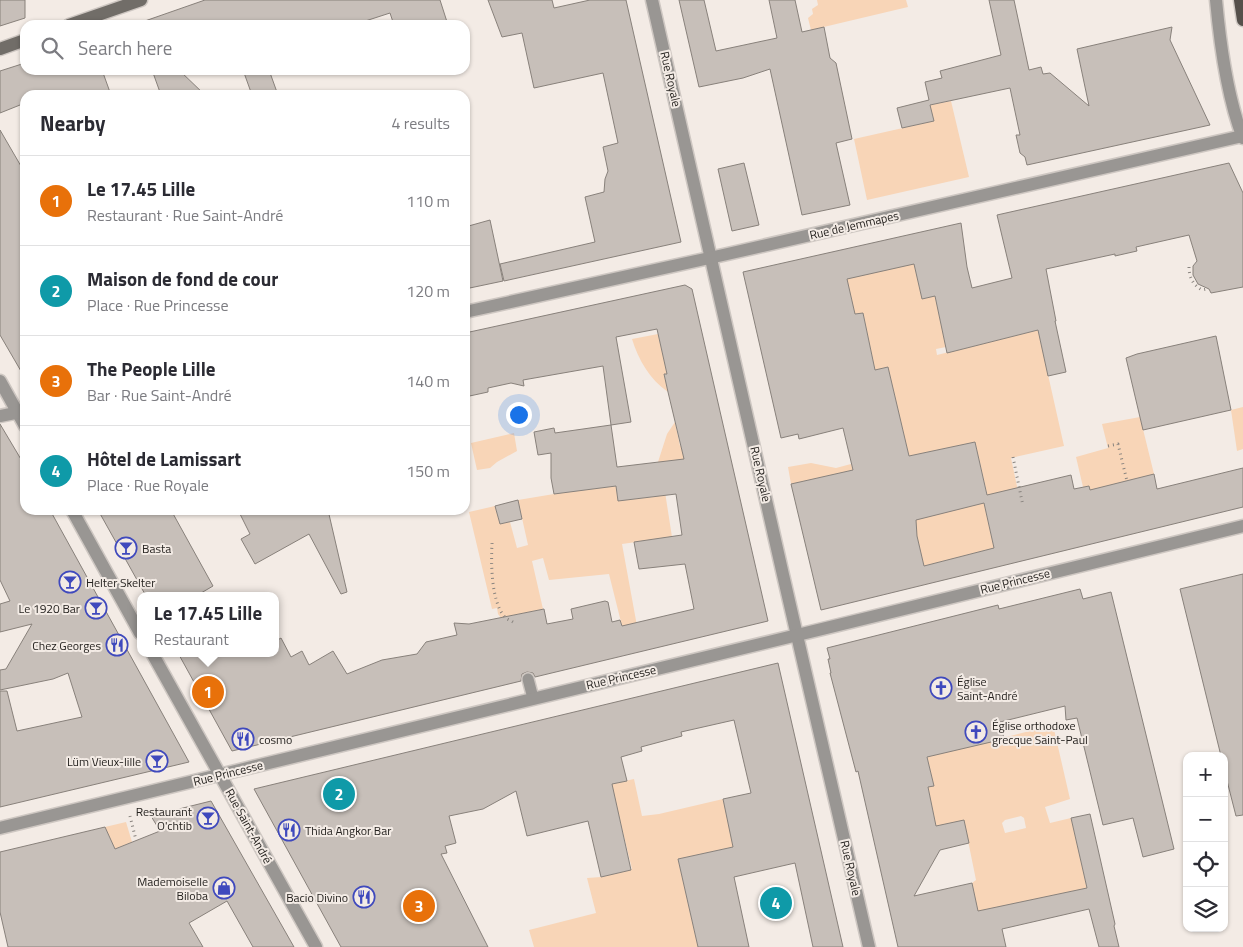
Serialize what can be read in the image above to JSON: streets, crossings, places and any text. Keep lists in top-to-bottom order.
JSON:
{
  "streets": {
    "street": [
      "Rue Royale",
      "Rue de Jemmapes",
      "Rue Princesse",
      "Rue Saint-André"
    ]
  },
  "crossings": [
    ["Rue Royale", "Rue de Jemmapes"],
    ["Rue Royale", "Rue Princesse"],
    ["Rue Princesse", "Rue Saint-André"]
  ],
  "places": {
    "bar": [
      "Basta",
      "Helter Skelter",
      "Le 1920 Bar",
      "Lüm Vieux-lille",
      "Restaurant O'chtib"
    ],
    "restaurant": [
      "Chez Georges",
      "cosmo",
      "Thida Angkor Bar",
      "Bacio Divino"
    ],
    "church": ["Église Saint-André", "Église orthodoxe grecque Saint-Paul"],
    "shop": ["Mademoiselle Biloba"]
  },
  "page": {
    "search": "Search here",
    "heading": ["Nearby", "4 results"],
    "list": [
      {
        "mark": "1",
        "name": "Le 17.45 Lille",
        "note": "Restaurant · Rue Saint-André",
        "value": "110 m"
      },
      {
        "mark": "2",
        "name": "Maison de fond de cour",
        "note": "Place · Rue Princesse",
        "value": "120 m"
      },
      {
        "mark": "3",
        "name": "The People Lille",
        "note": "Bar · Rue Saint-André",
        "value": "140 m"
      },
      {
        "mark": "4",
        "name": "Hôtel de Lamissart",
        "note": "Place · Rue Royale",
        "value": "150 m"
      }
    ],
    "popup": ["Le 17.45 Lille", "Restaurant"],
    "pins": [
      "1",
      "2",
      "4",
      "3"
    ],
    "map_buttons": ["+", "−"]
  }
}
